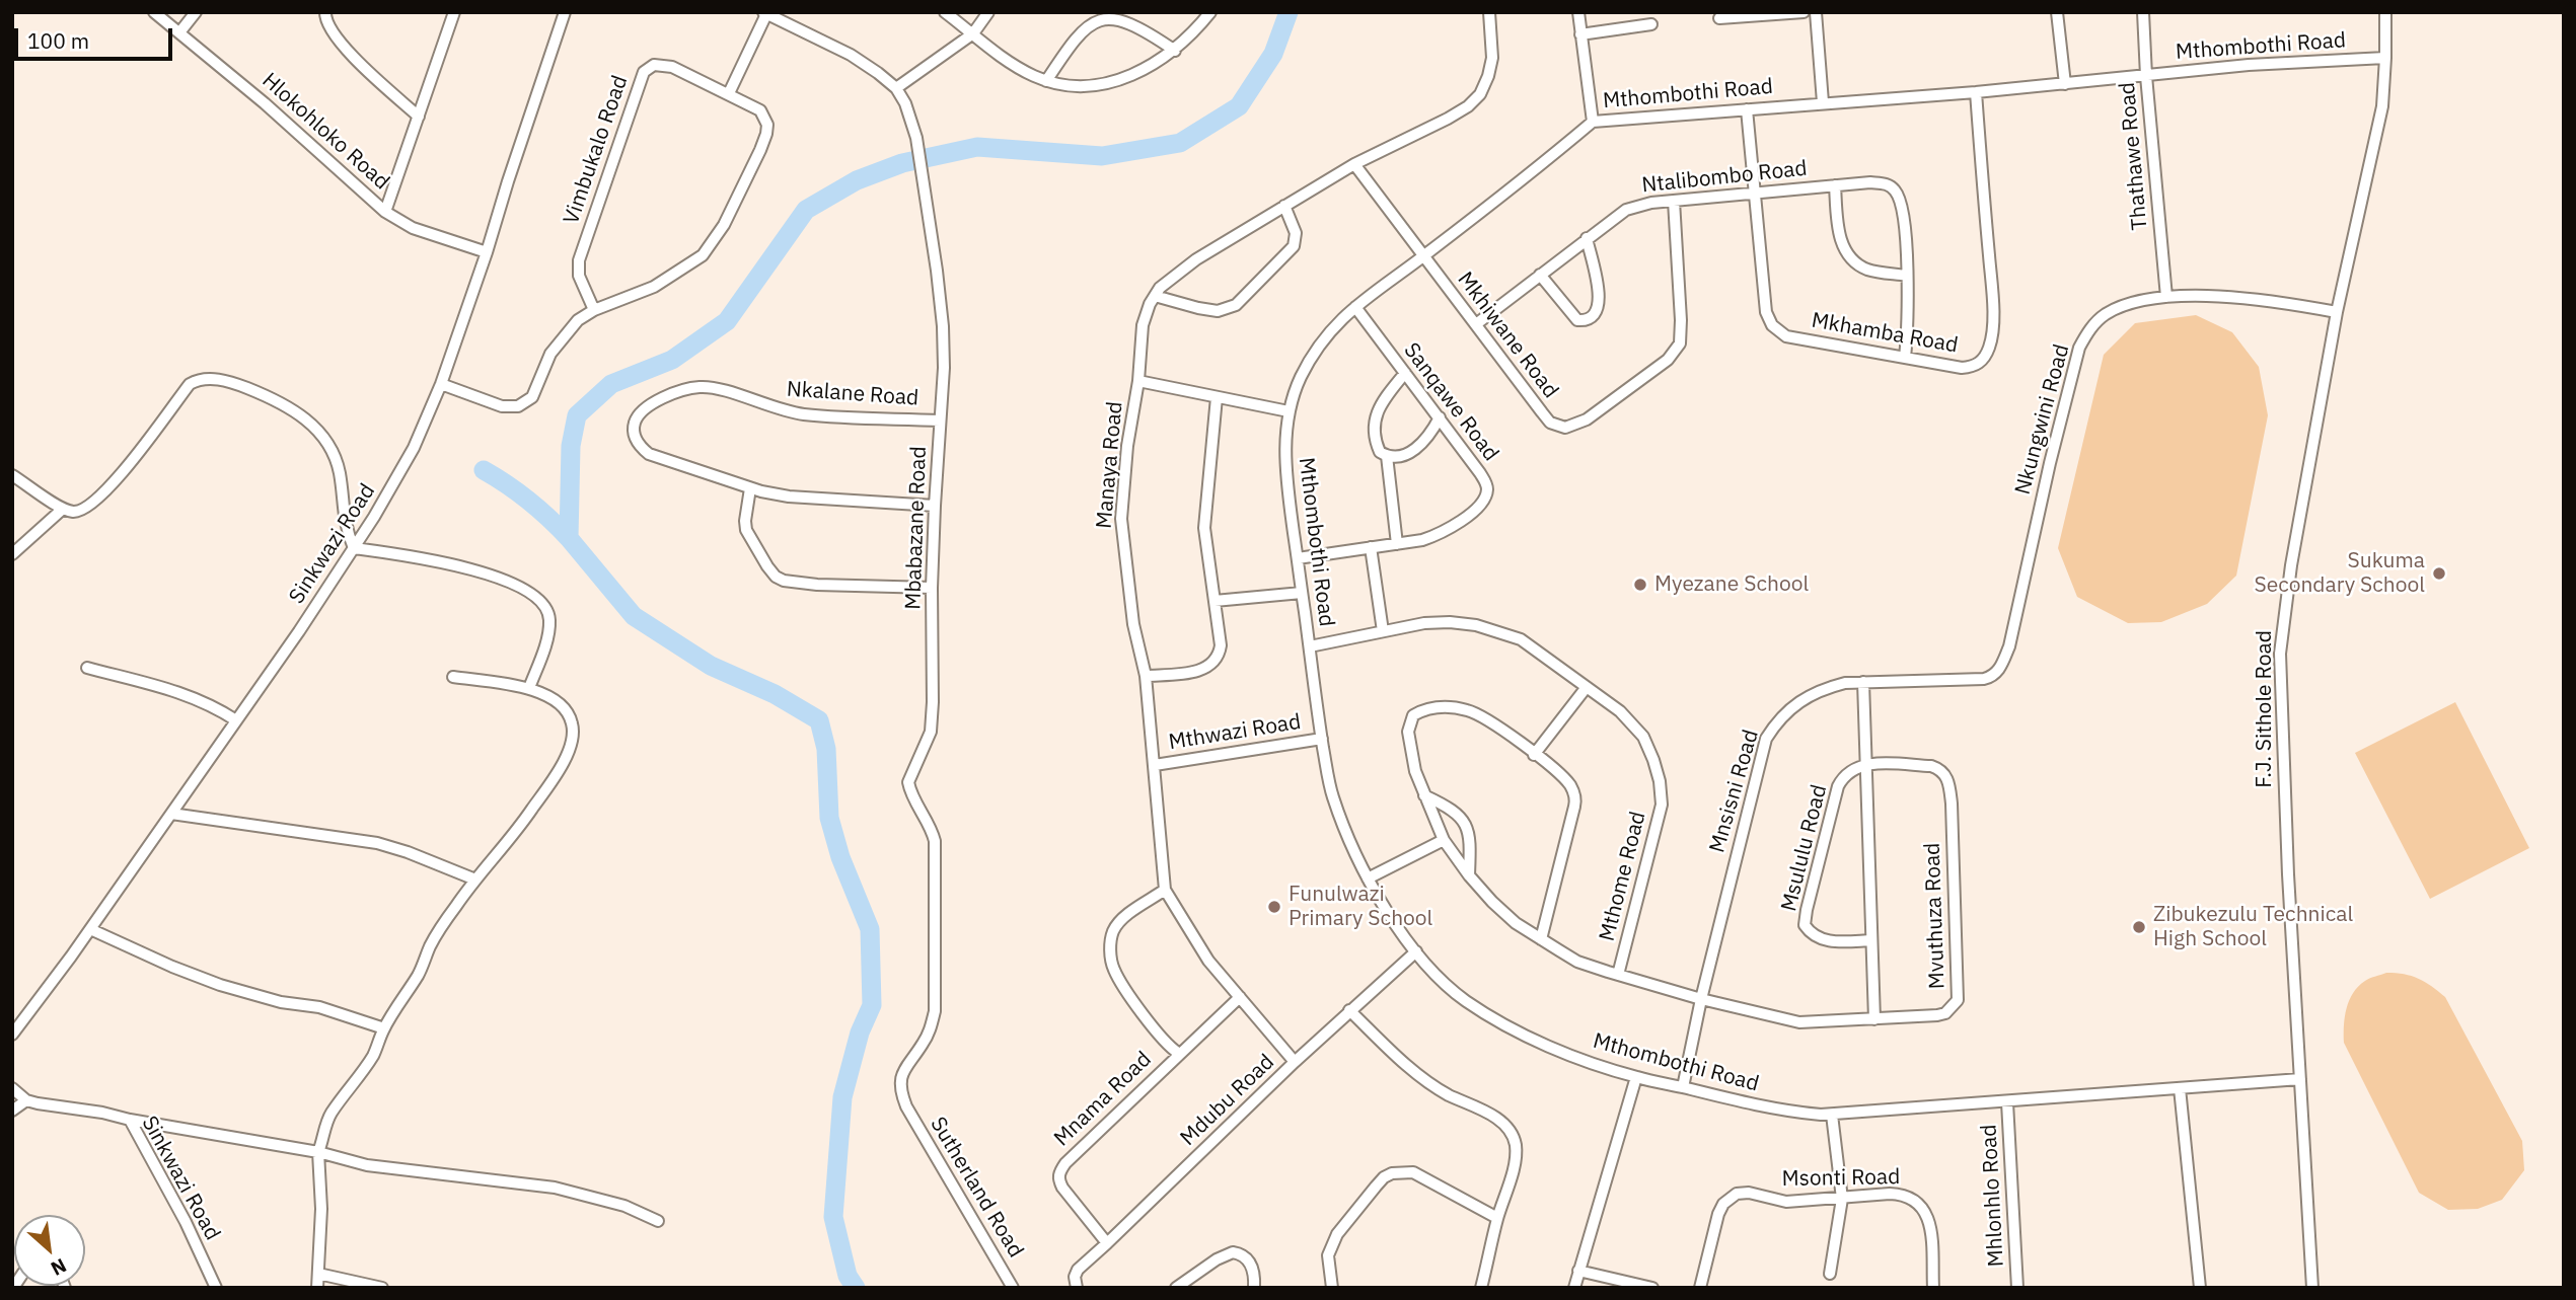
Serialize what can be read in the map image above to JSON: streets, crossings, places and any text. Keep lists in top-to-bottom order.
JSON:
{
  "streets": {
    "street": [
      "Mthombothi Road",
      "Hlokohloko Road",
      "Vimbukalo Road",
      "Thathawe Road",
      "Ntalibombo Road",
      "Mkhamba Road",
      "Mkhiwane Road",
      "Nkalane Road",
      "Sanqawe Road",
      "Nkungwini Road",
      "Manaya Road",
      "Mbabazane Road",
      "Sinkwazi Road",
      "F.J. Sithole Road",
      "Mthwazi Road",
      "Mnsisni Road",
      "Msululu Road",
      "Mthome Road",
      "Mvuthuza Road",
      "Mnama Road",
      "Mdubu Road",
      "Msonti Road",
      "Sutherland Road",
      "Mhlonhlo Road"
    ]
  },
  "crossings": [
    ["Mthombothi Road", "Thathawe Road"],
    ["Mthombothi Road", "Mkhamba Road"],
    ["Mthombothi Road", "Mkhiwane Road"],
    ["Mthombothi Road", "Sanqawe Road"],
    ["Mthombothi Road", "F.J. Sithole Road"],
    ["Mthombothi Road", "Mthwazi Road"],
    ["Mthombothi Road", "Mnsisni Road"],
    ["Mthombothi Road", "Mthome Road"],
    ["Mthombothi Road", "Mdubu Road"],
    ["Mthombothi Road", "Mhlonhlo Road"],
    ["Hlokohloko Road", "Sinkwazi Road"],
    ["Vimbukalo Road", "Sinkwazi Road"],
    ["Thathawe Road", "Nkungwini Road"],
    ["Ntalibombo Road", "Mkhamba Road"],
    ["Ntalibombo Road", "Mkhiwane Road"],
    ["Mkhiwane Road", "Manaya Road"],
    ["Nkalane Road", "Mbabazane Road"],
    ["Nkungwini Road", "F.J. Sithole Road"],
    ["Nkungwini Road", "Mnsisni Road"],
    ["Manaya Road", "Mthwazi Road"],
    ["Manaya Road", "Mnama Road"],
    ["Manaya Road", "Mdubu Road"],
    ["Mbabazane Road", "Sutherland Road"],
    ["Mnsisni Road", "Mvuthuza Road"],
    ["Msululu Road", "Mvuthuza Road"],
    ["Mthome Road", "Mvuthuza Road"],
    ["Mnama Road", "Mdubu Road"]
  ],
  "places": [
    "Sukuma Secondary School",
    "Myezane School",
    "Funulwazi Primary School",
    "Zibukezulu Technical High School"
  ],
  "scale_bar": "100 m",
  "north": "bottom right"
}
